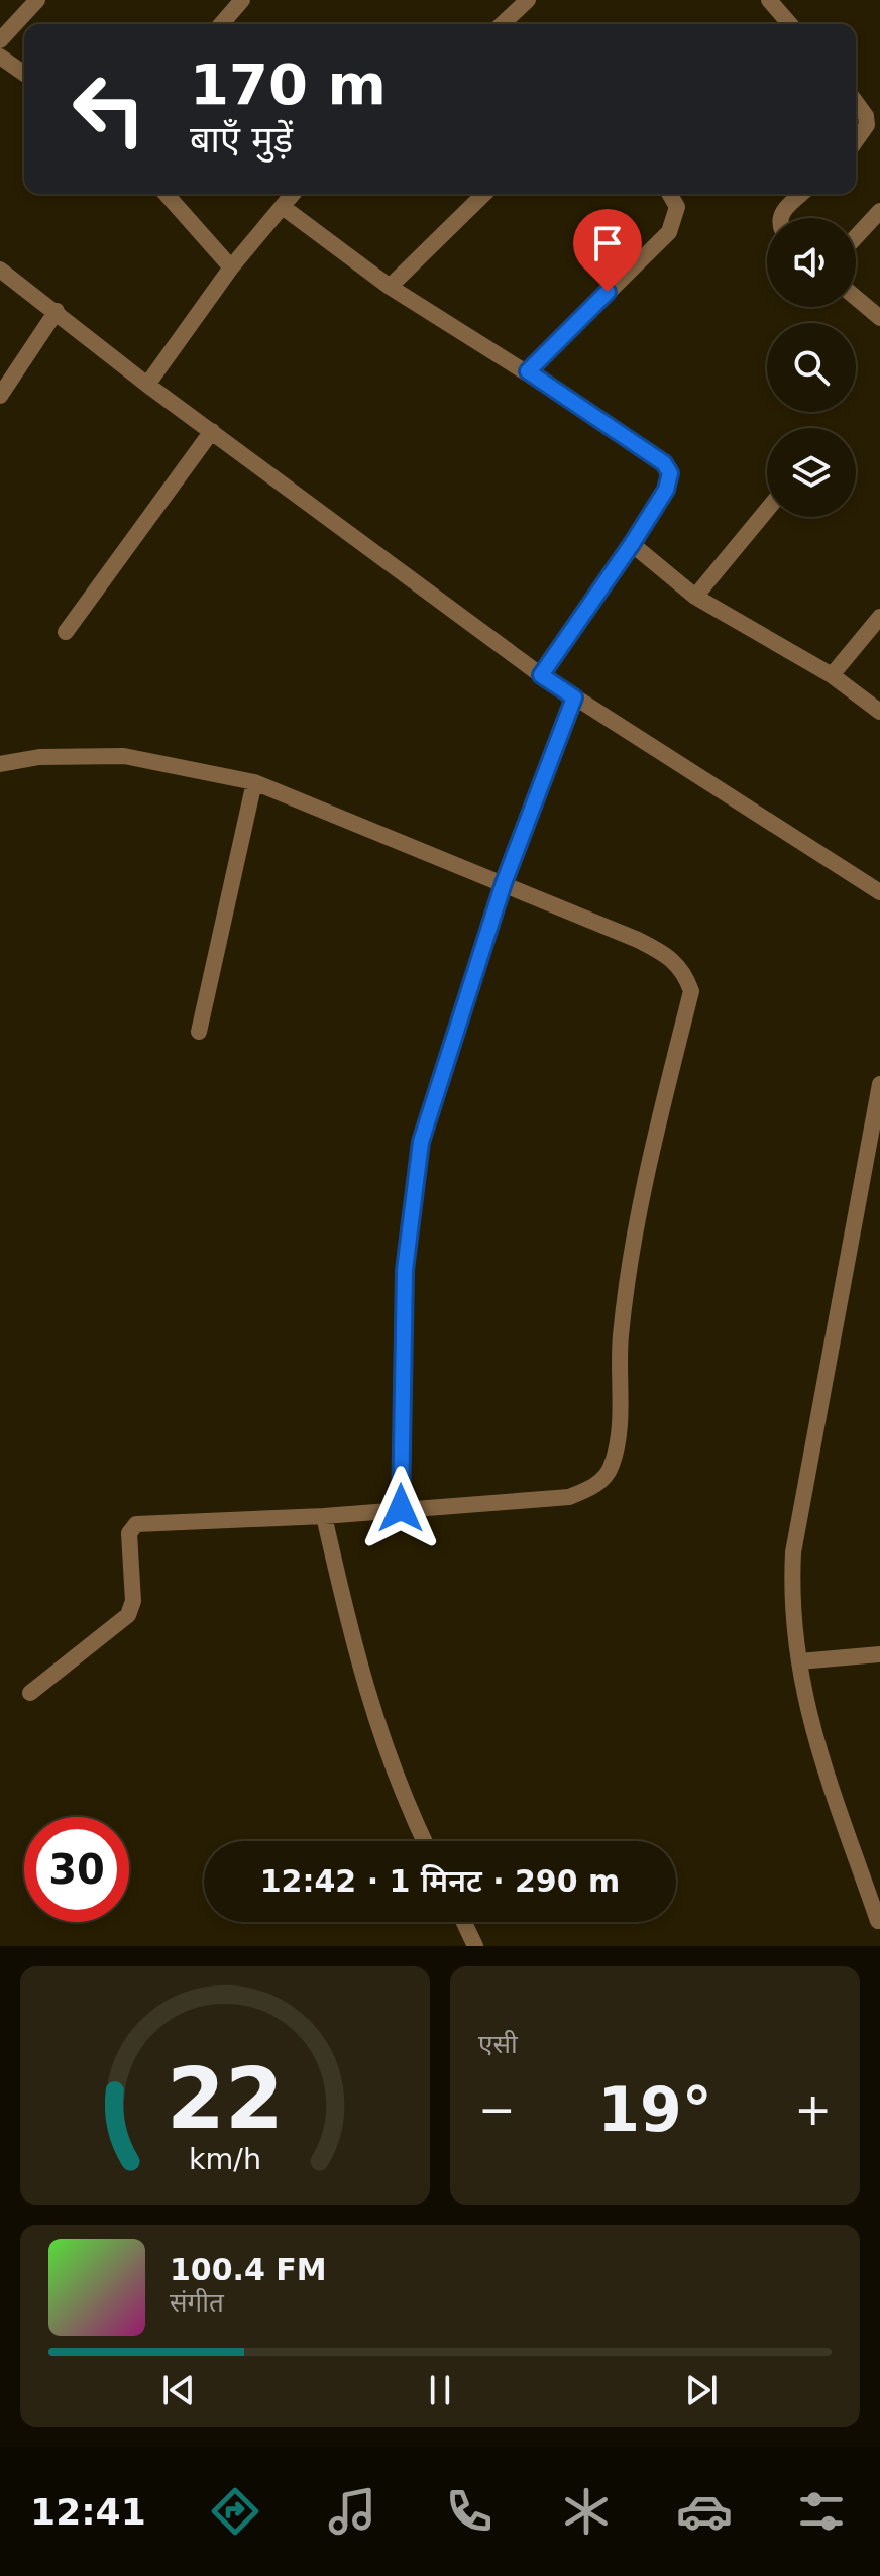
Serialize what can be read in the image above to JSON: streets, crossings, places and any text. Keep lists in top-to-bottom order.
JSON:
{
  "page": {
    "turn": ["170 m", "बाएँ मुड़ें"],
    "limit": "30",
    "trip": "12:42 · 1 मिनट · 290 m",
    "tile": "एसी",
    "heat": ["−", "19°", "+"],
    "song": ["100.4 FM", "संगीत"],
    "tabs": "12:41",
    "gauge": ["22", "km/h"]
  }
}
